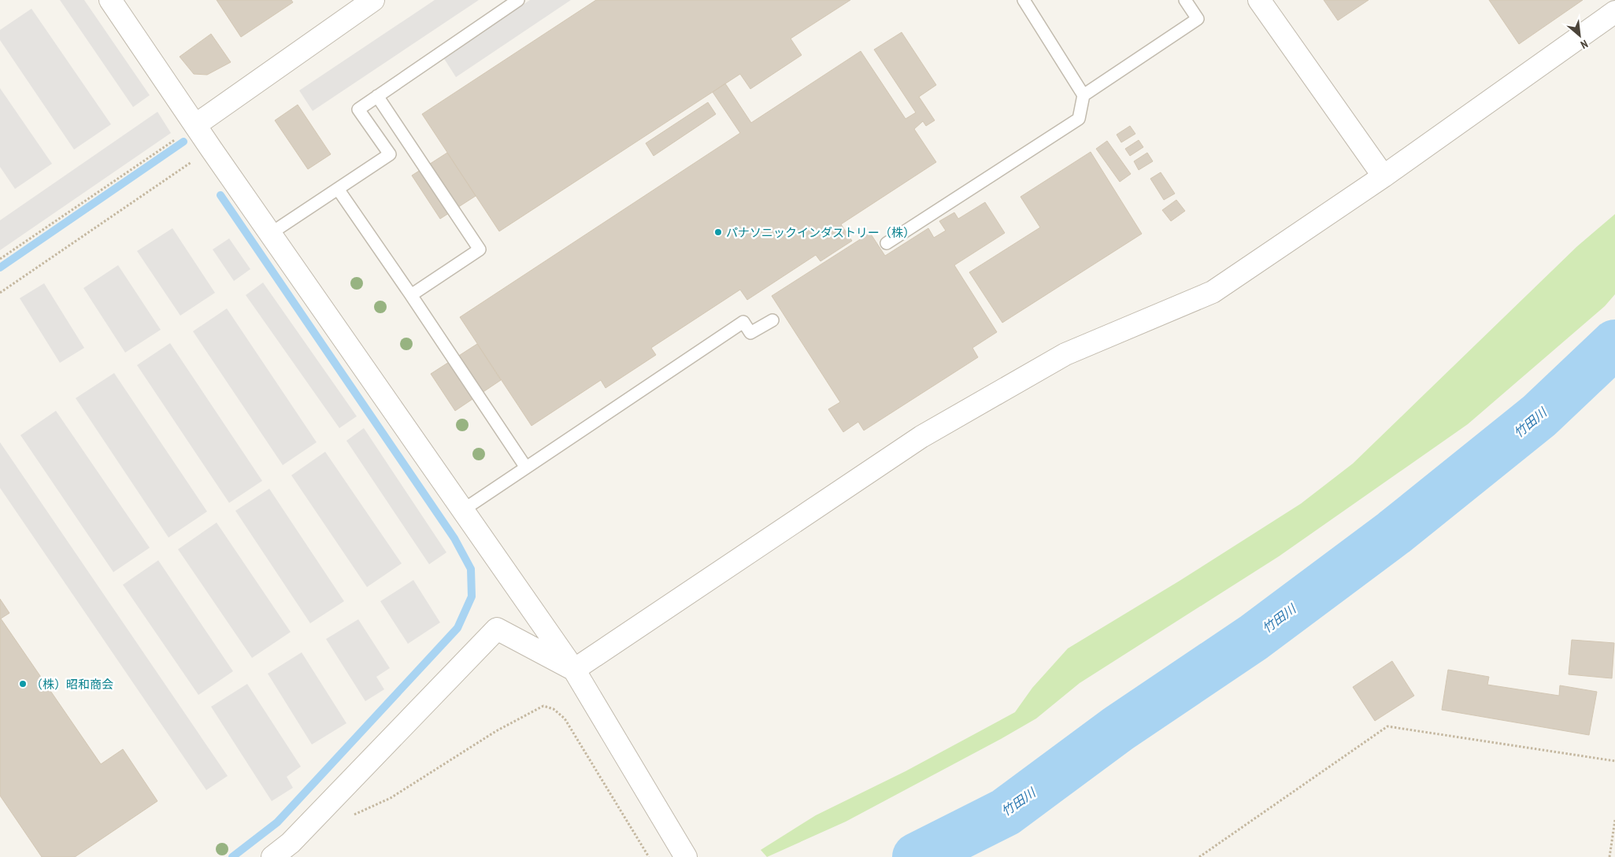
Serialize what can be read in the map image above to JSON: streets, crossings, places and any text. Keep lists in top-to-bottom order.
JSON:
{
  "water": ["竹田川"],
  "places": ["パナソニックインダストリー（株）", "（株）昭和商会"],
  "north": "bottom right"
}
